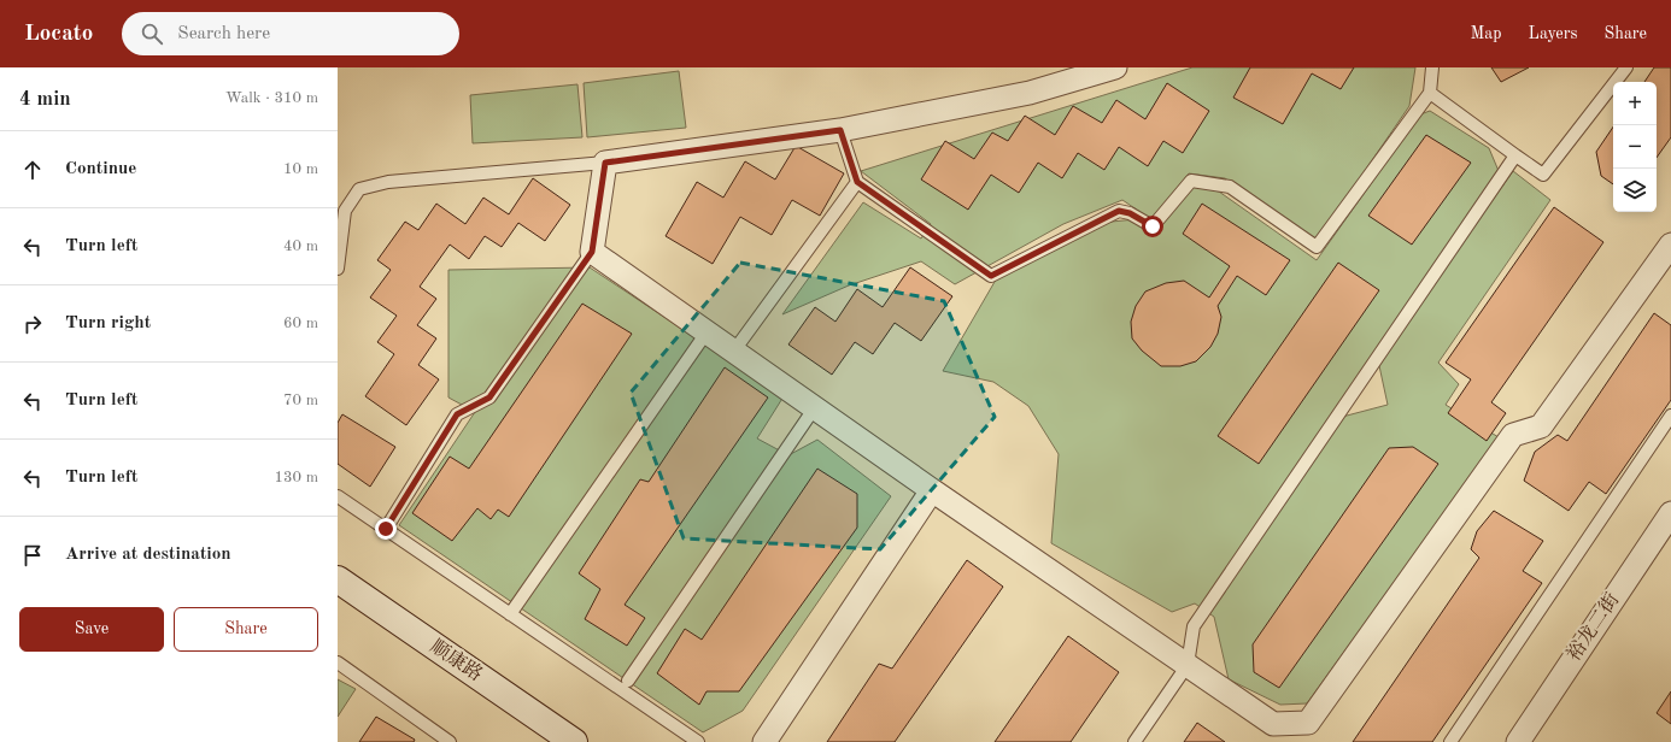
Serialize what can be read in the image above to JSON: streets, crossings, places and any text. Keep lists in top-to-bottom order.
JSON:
{
  "streets": {
    "street": ["裕龙二街", "顺康路"]
  },
  "page": {
    "header": "Locato",
    "search": "Search here",
    "nav": ["Map", "Layers", "Share"],
    "heading": ["4 min", "Walk · 310 m"],
    "map_buttons": ["+", "−"],
    "list": [
      ["Continue", "10 m"],
      ["Turn left", "40 m"],
      ["Turn right", "60 m"],
      ["Turn left", "70 m"],
      ["Turn left", "130 m"],
      "Arrive at destination"
    ],
    "buttons": ["Save", "Share"]
  }
}
